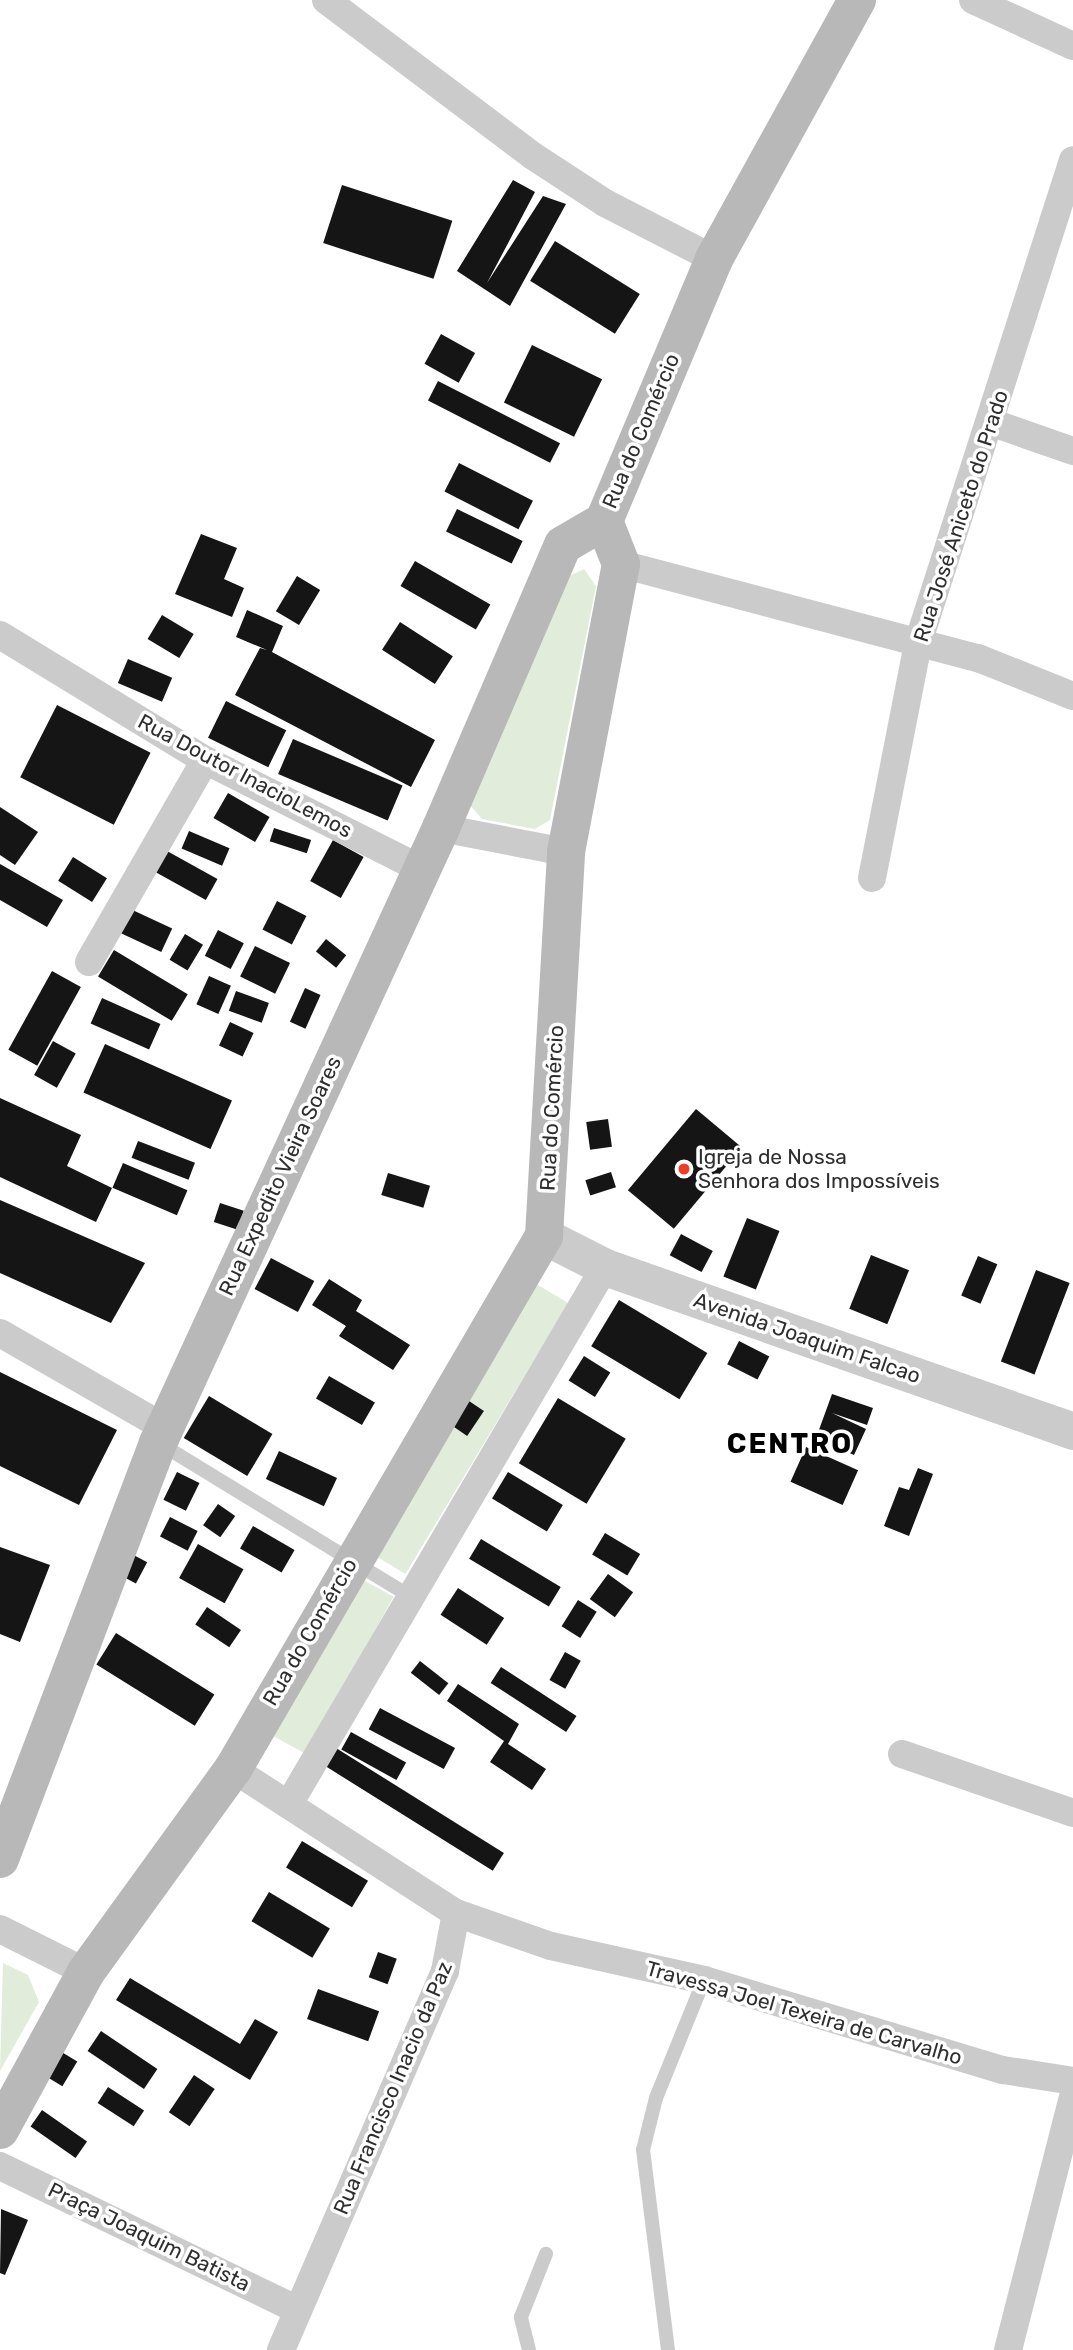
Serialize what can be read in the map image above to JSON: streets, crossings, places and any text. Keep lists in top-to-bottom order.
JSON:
{
  "streets": {
    "main road": ["Rua do Comércio", "Rua Expedito Vieira Soares"],
    "street": [
      "Rua José Aniceto do Prado",
      "Rua Doutor InacioLemos",
      "Avenida Joaquim Falcao",
      "Travessa Joel Texeira de Carvalho",
      "Rua Francisco Inacio da Paz",
      "Praça Joaquim Batista"
    ]
  },
  "crossings": [
    ["Rua do Comércio", "Rua Expedito Vieira Soares"],
    ["Rua do Comércio", "Avenida Joaquim Falcao"],
    ["Rua Doutor InacioLemos", "Rua Expedito Vieira Soares"],
    ["Travessa Joel Texeira de Carvalho", "Rua Francisco Inacio da Paz"],
    ["Rua Francisco Inacio da Paz", "Praça Joaquim Batista"]
  ],
  "districts": ["CENTRO"],
  "places": ["Igreja de Nossa Senhora dos Impossíveis"]
}
